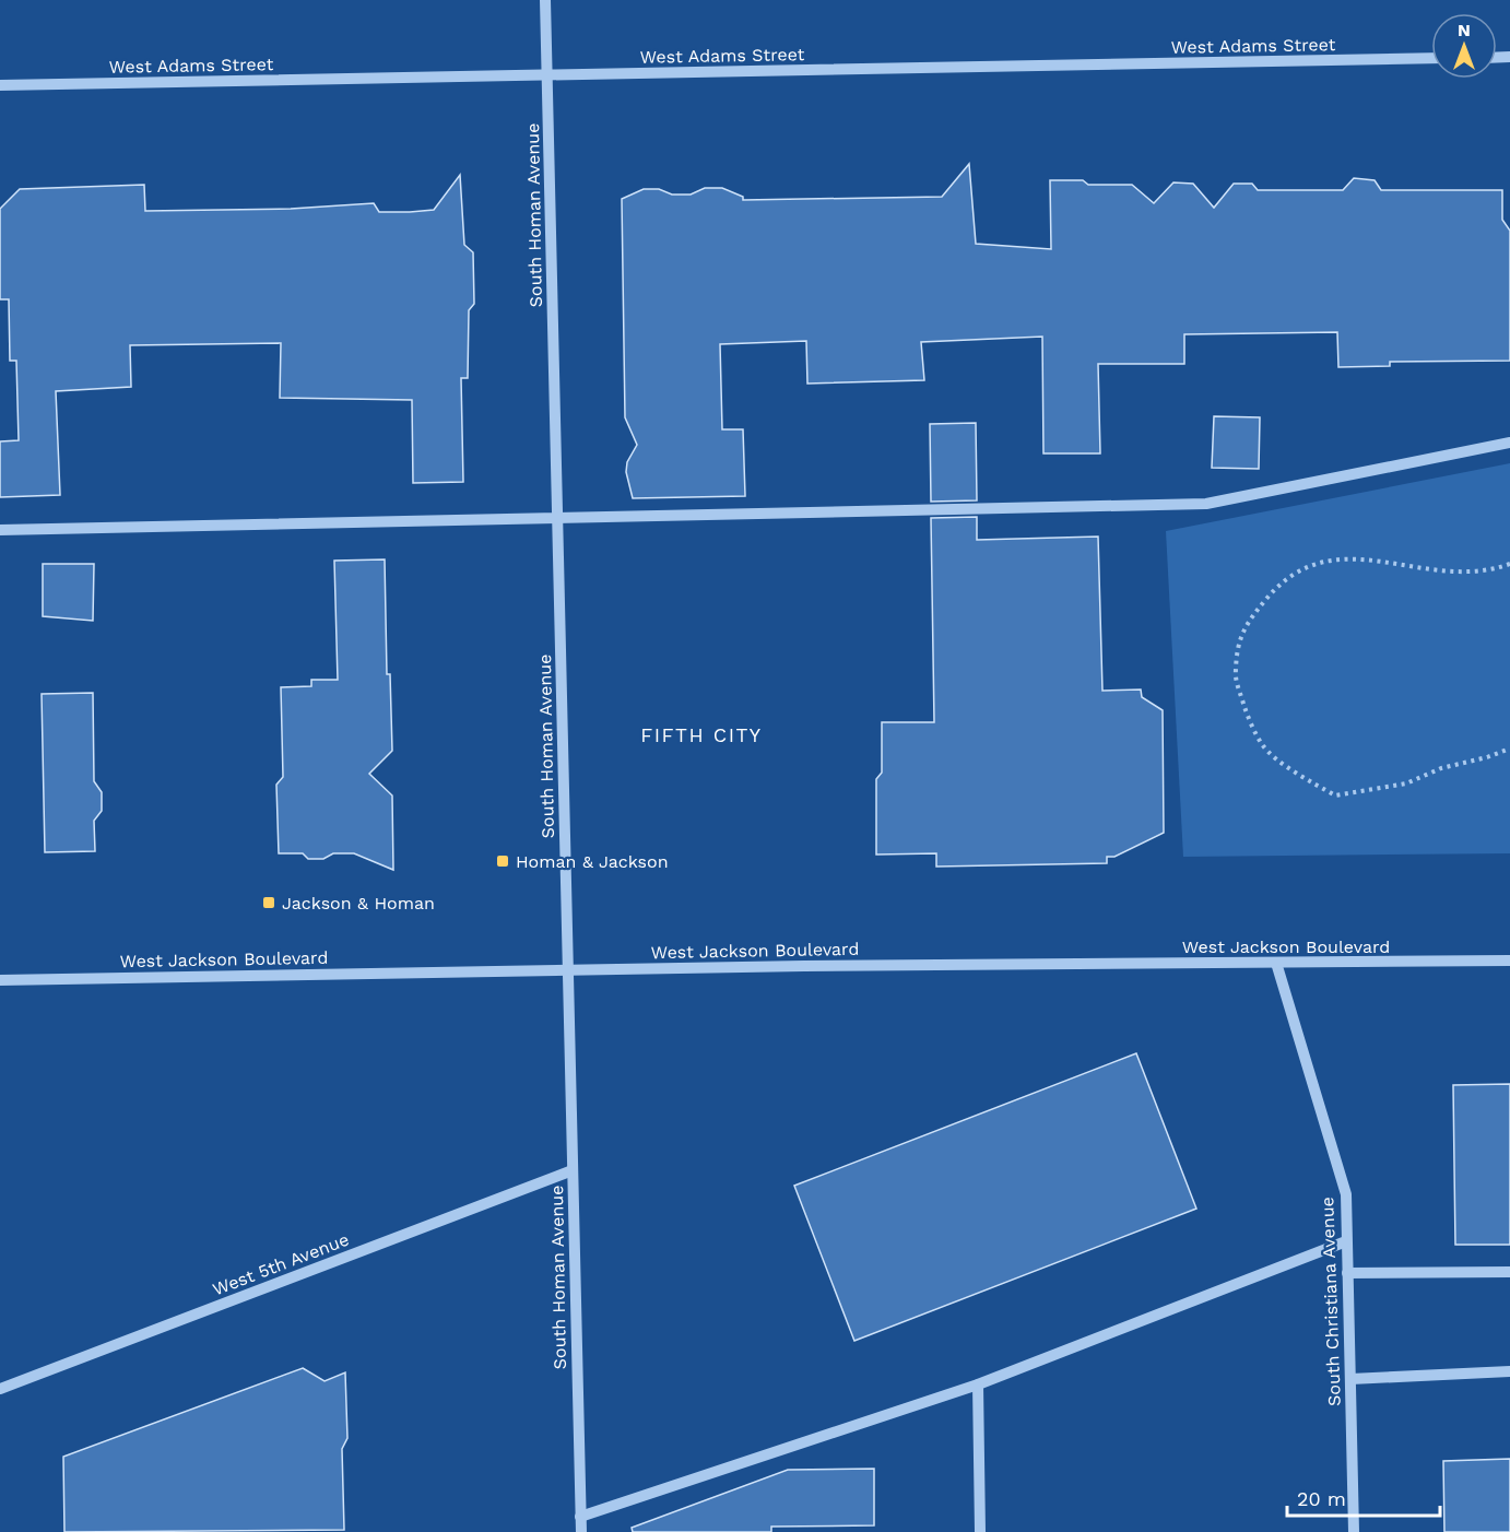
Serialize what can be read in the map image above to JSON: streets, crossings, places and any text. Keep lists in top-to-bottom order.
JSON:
{
  "streets": {
    "street": [
      "West Adams Street",
      "South Homan Avenue",
      "West Jackson Boulevard",
      "West 5th Avenue",
      "South Christiana Avenue"
    ]
  },
  "crossings": [
    ["West Adams Street", "South Homan Avenue"],
    ["South Homan Avenue", "West Jackson Boulevard"],
    ["South Homan Avenue", "West 5th Avenue"],
    ["West Jackson Boulevard", "South Christiana Avenue"]
  ],
  "districts": ["FIFTH CITY"],
  "places": {
    "transit": ["Homan & Jackson", "Jackson & Homan"]
  },
  "scale_bar": "20 m",
  "north": "top"
}
